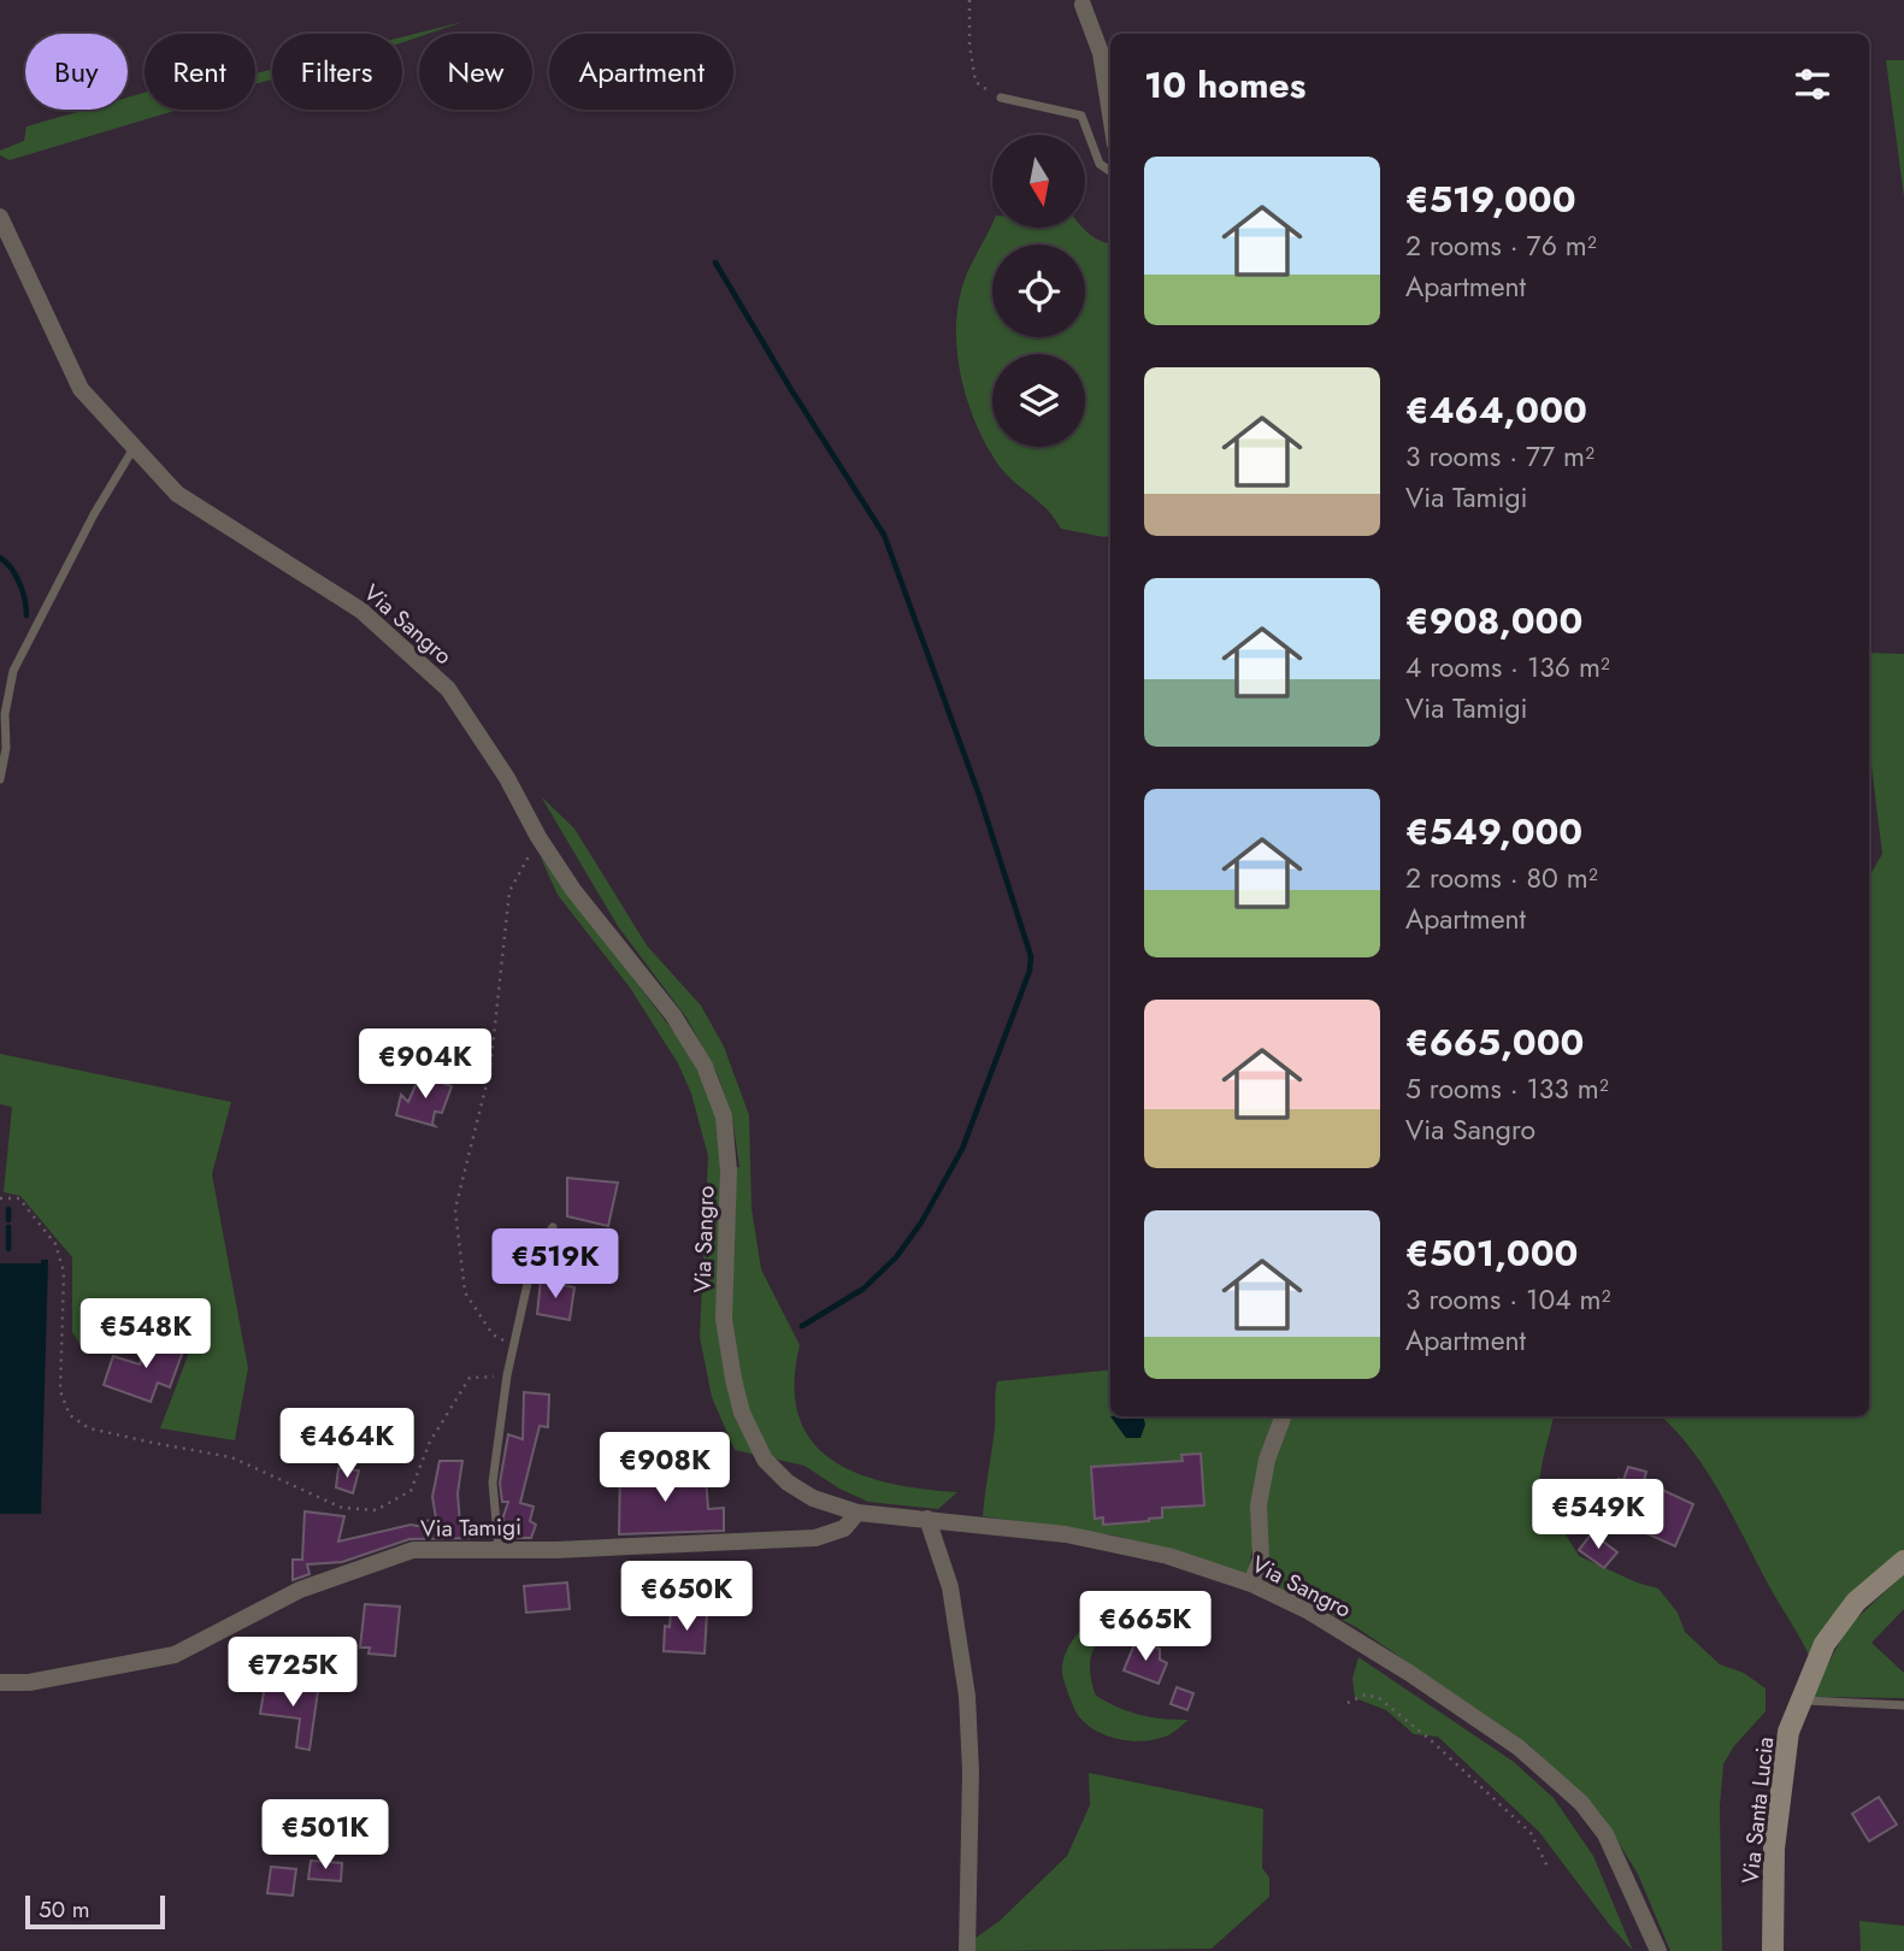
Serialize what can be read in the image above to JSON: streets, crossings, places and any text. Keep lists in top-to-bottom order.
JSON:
{
  "streets": {
    "street": ["Via Sangro", "Via Tamigi", "Via Santa Lucia"]
  },
  "crossings": [
    ["Via Sangro", "Via Tamigi"]
  ],
  "scale_bar": "50 m",
  "north": "bottom",
  "page": {
    "chip": [
      "Buy",
      "Rent",
      "Filters",
      "New",
      "Apartment"
    ],
    "heading": "10 homes",
    "list": [
      {
        "name": "€519,000",
        "note": "2 rooms · 76 m² · Apartment"
      },
      {
        "name": "€464,000",
        "note": "3 rooms · 77 m² · Via Tamigi"
      },
      {
        "name": "€908,000",
        "note": "4 rooms · 136 m² · Via Tamigi"
      },
      {
        "name": "€549,000",
        "note": "2 rooms · 80 m² · Apartment"
      },
      {
        "name": "€665,000",
        "note": "5 rooms · 133 m² · Via Sangro"
      },
      {
        "name": "€501,000",
        "note": "3 rooms · 104 m² · Apartment"
      }
    ],
    "price": [
      "€904K",
      "€519K",
      "€548K",
      "€464K",
      "€908K",
      "€549K",
      "€650K",
      "€665K",
      "€725K",
      "€501K"
    ],
    "scale": "50 m"
  }
}
